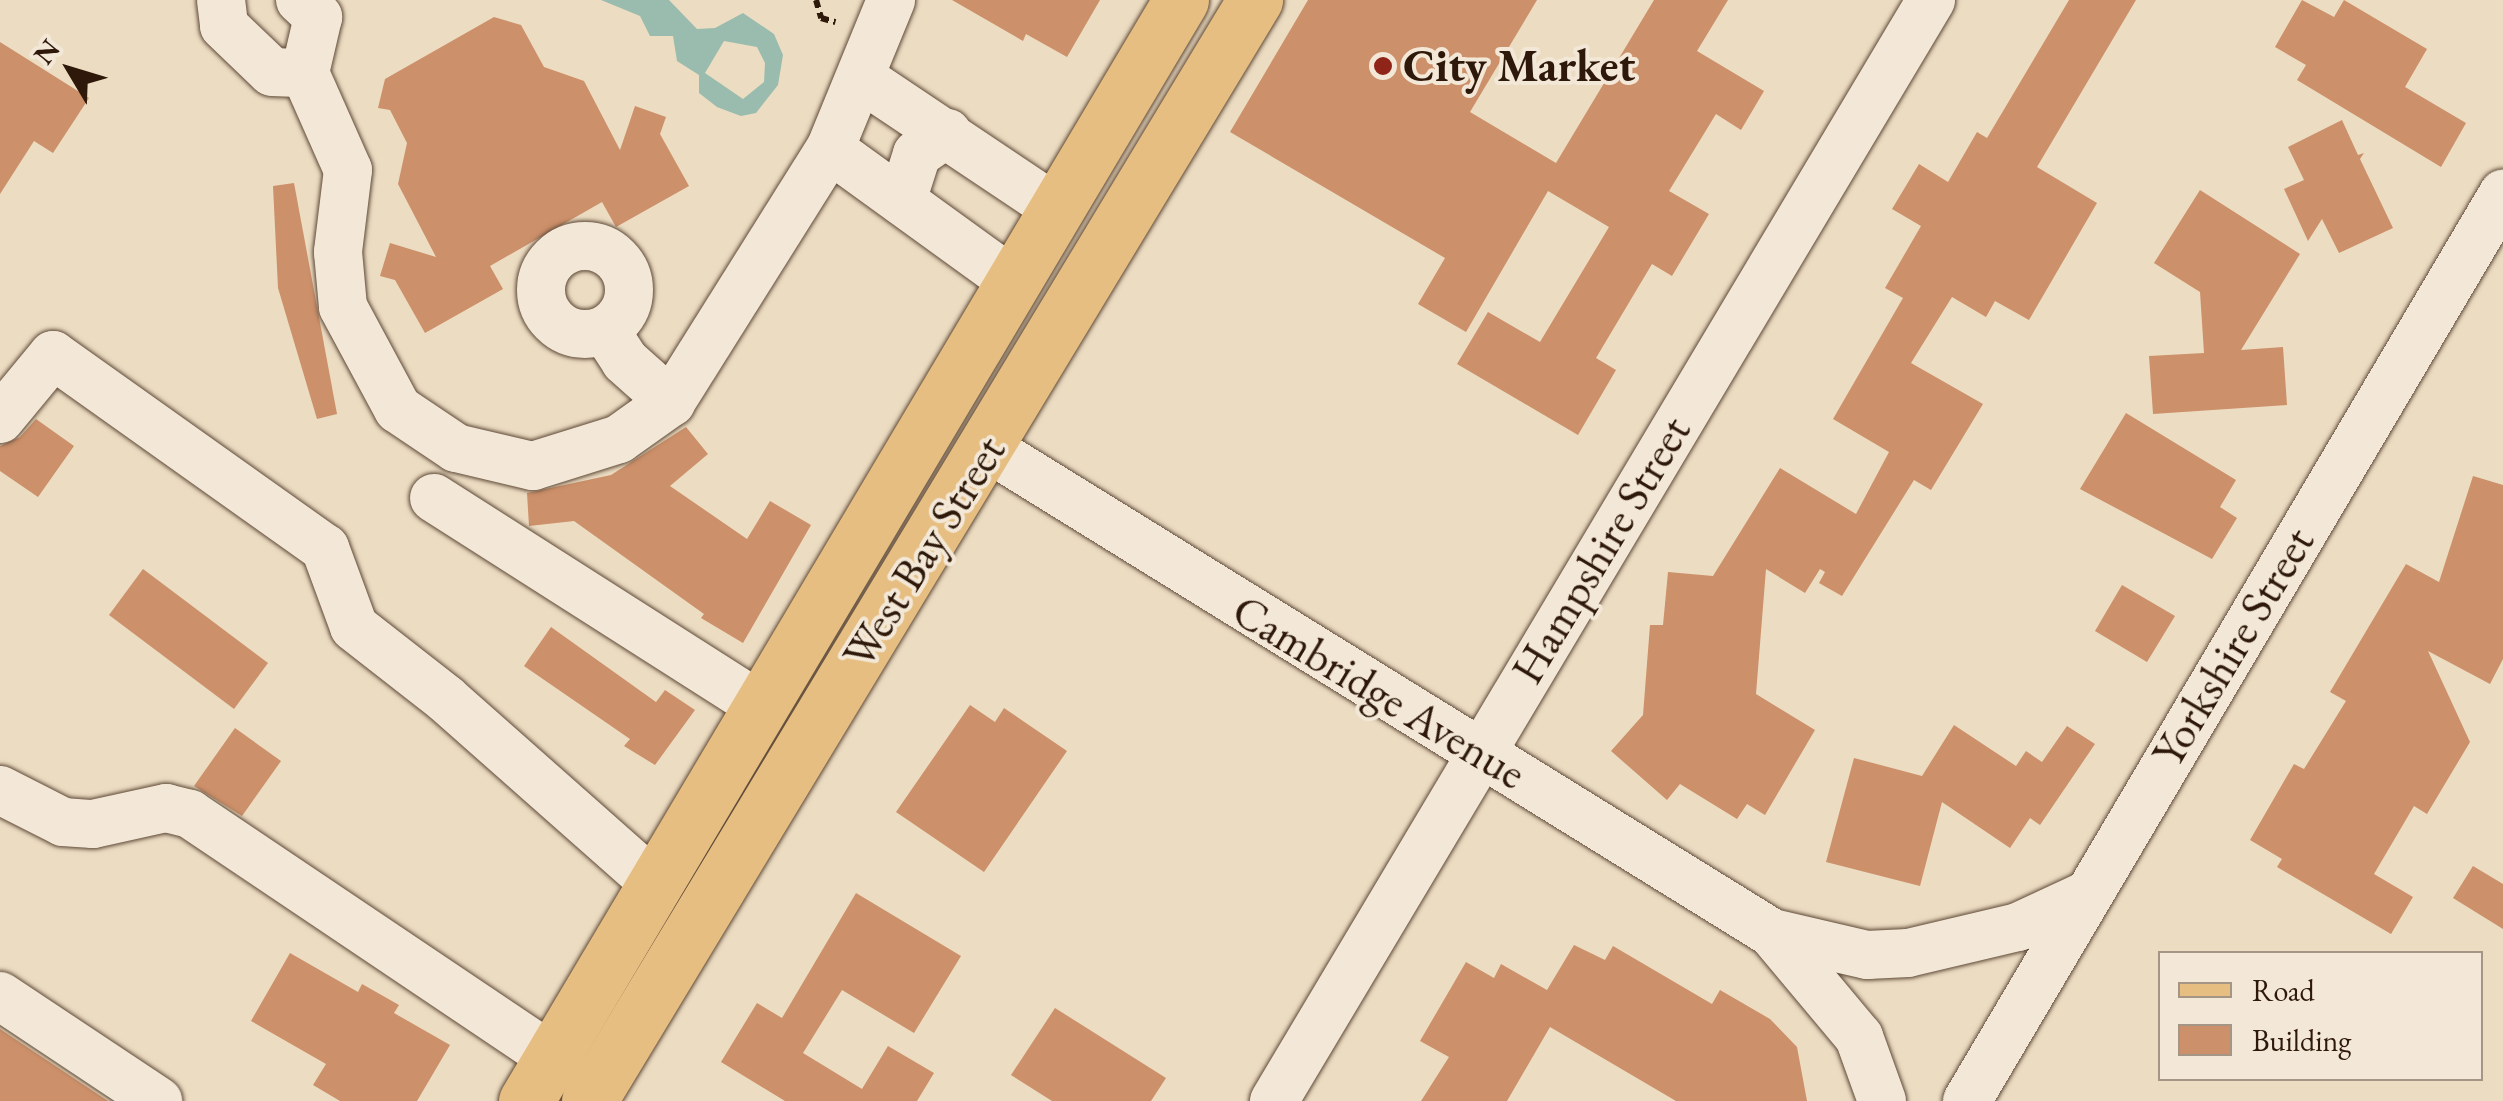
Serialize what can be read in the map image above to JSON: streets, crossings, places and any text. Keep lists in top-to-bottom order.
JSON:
{
  "streets": {
    "main road": ["West Bay Street"],
    "street": ["Hampshire Street", "Yorkshire Street", "Cambridge Avenue"]
  },
  "crossings": [
    ["Hampshire Street", "Cambridge Avenue"],
    ["West Bay Street", "Cambridge Avenue"],
    ["Yorkshire Street", "Cambridge Avenue"]
  ],
  "places": ["City Market"],
  "legend": ["Road", "Building"],
  "north": "top left"
}
